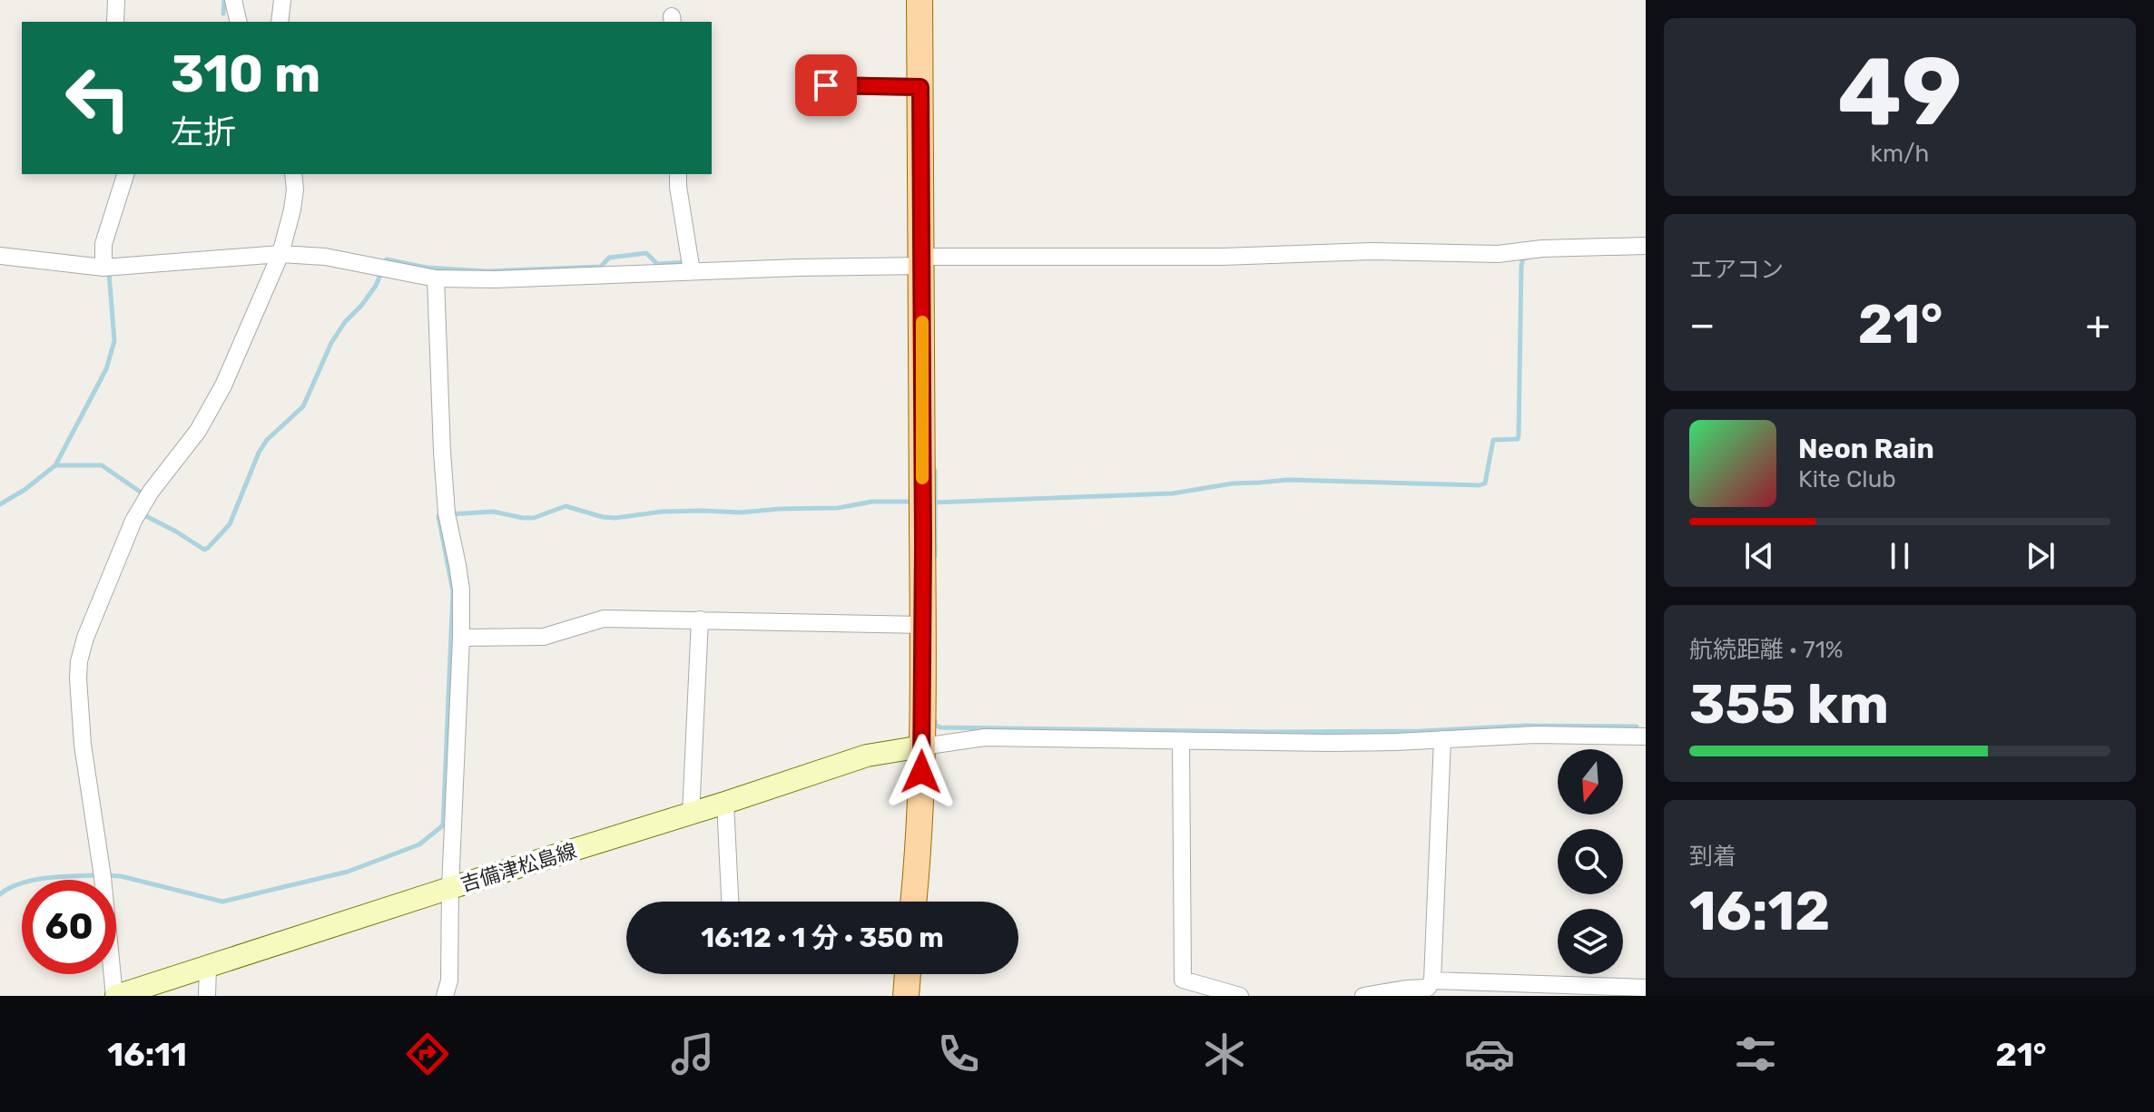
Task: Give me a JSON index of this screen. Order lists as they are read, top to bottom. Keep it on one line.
{"streets":{"main road":["吉備津松島線"]},"north":"bottom","page":{"tile":[["49","km/h"],"エアコン",["航続距離 · 71%","355 km"],["到着","16:12"]],"turn":["310 m","左折"],"heat":["−","21°","+"],"song":["Neon Rain","Kite Club"],"limit":"60","trip":"16:12 · 1 分 · 350 m","tabs":["16:11","21°"]}}
